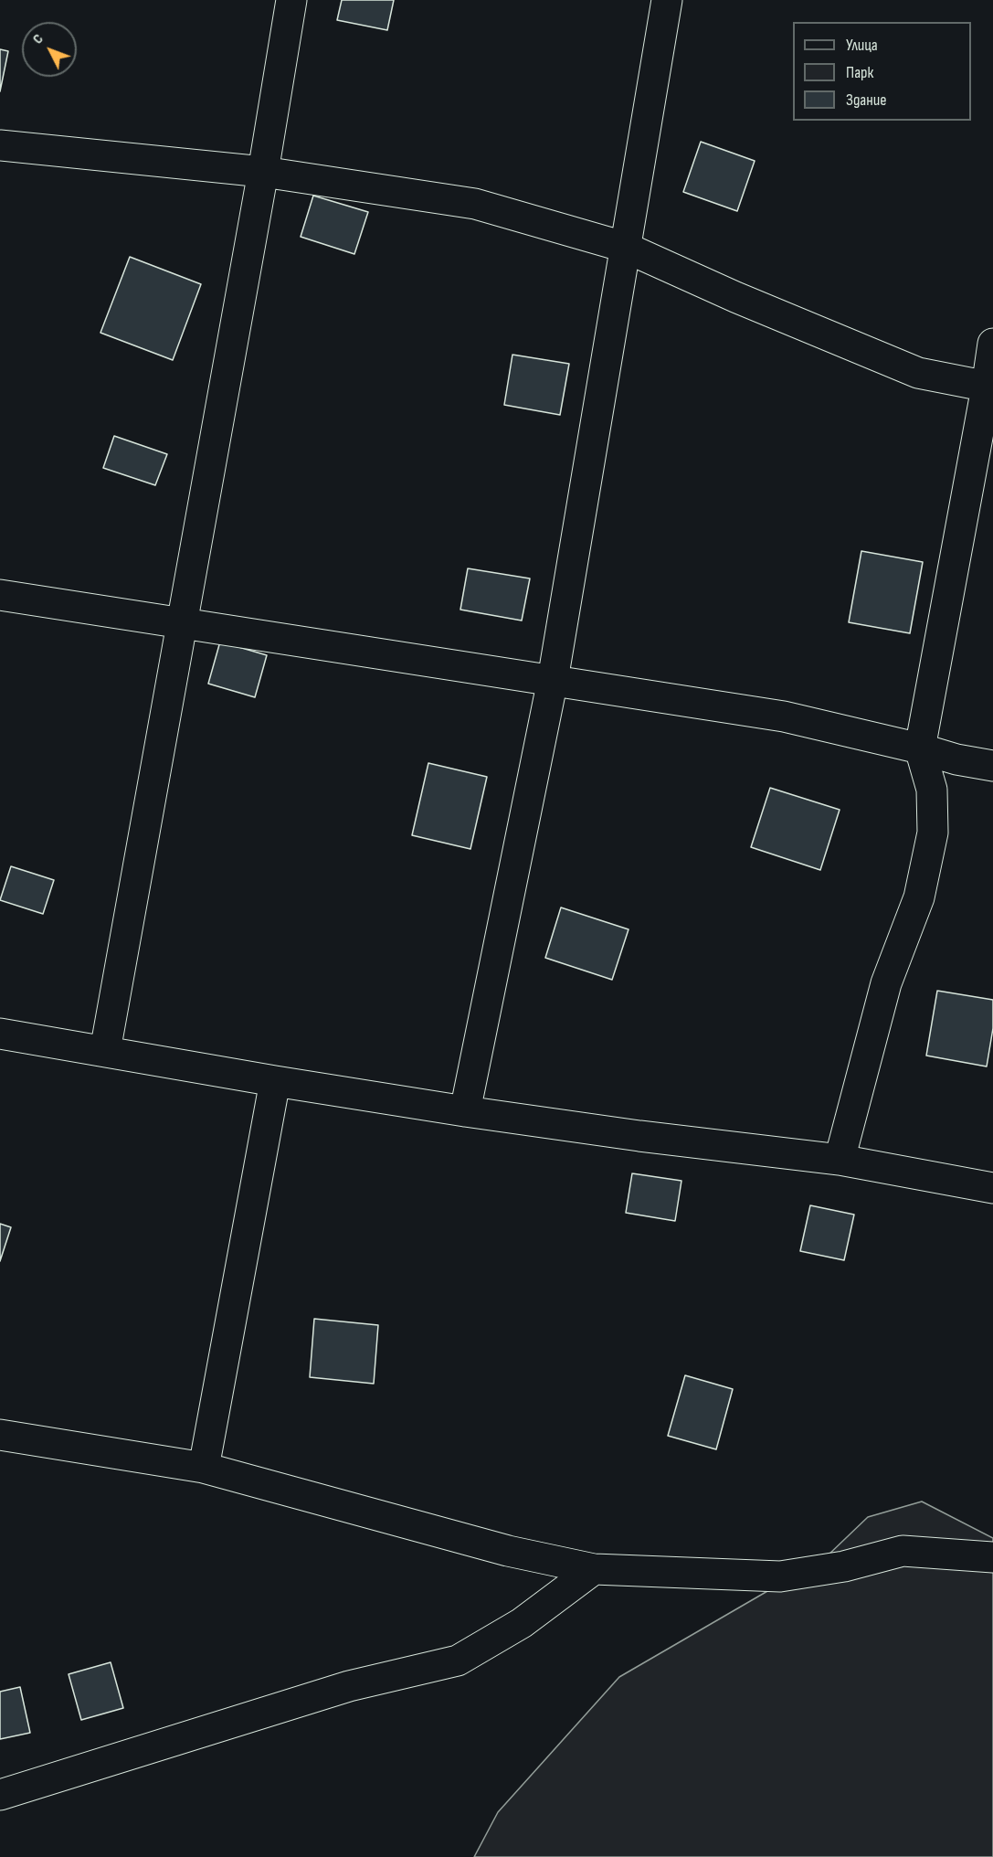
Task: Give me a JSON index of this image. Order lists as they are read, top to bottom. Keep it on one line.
{"legend":["Улица","Парк","Здание"],"north":"top left"}
